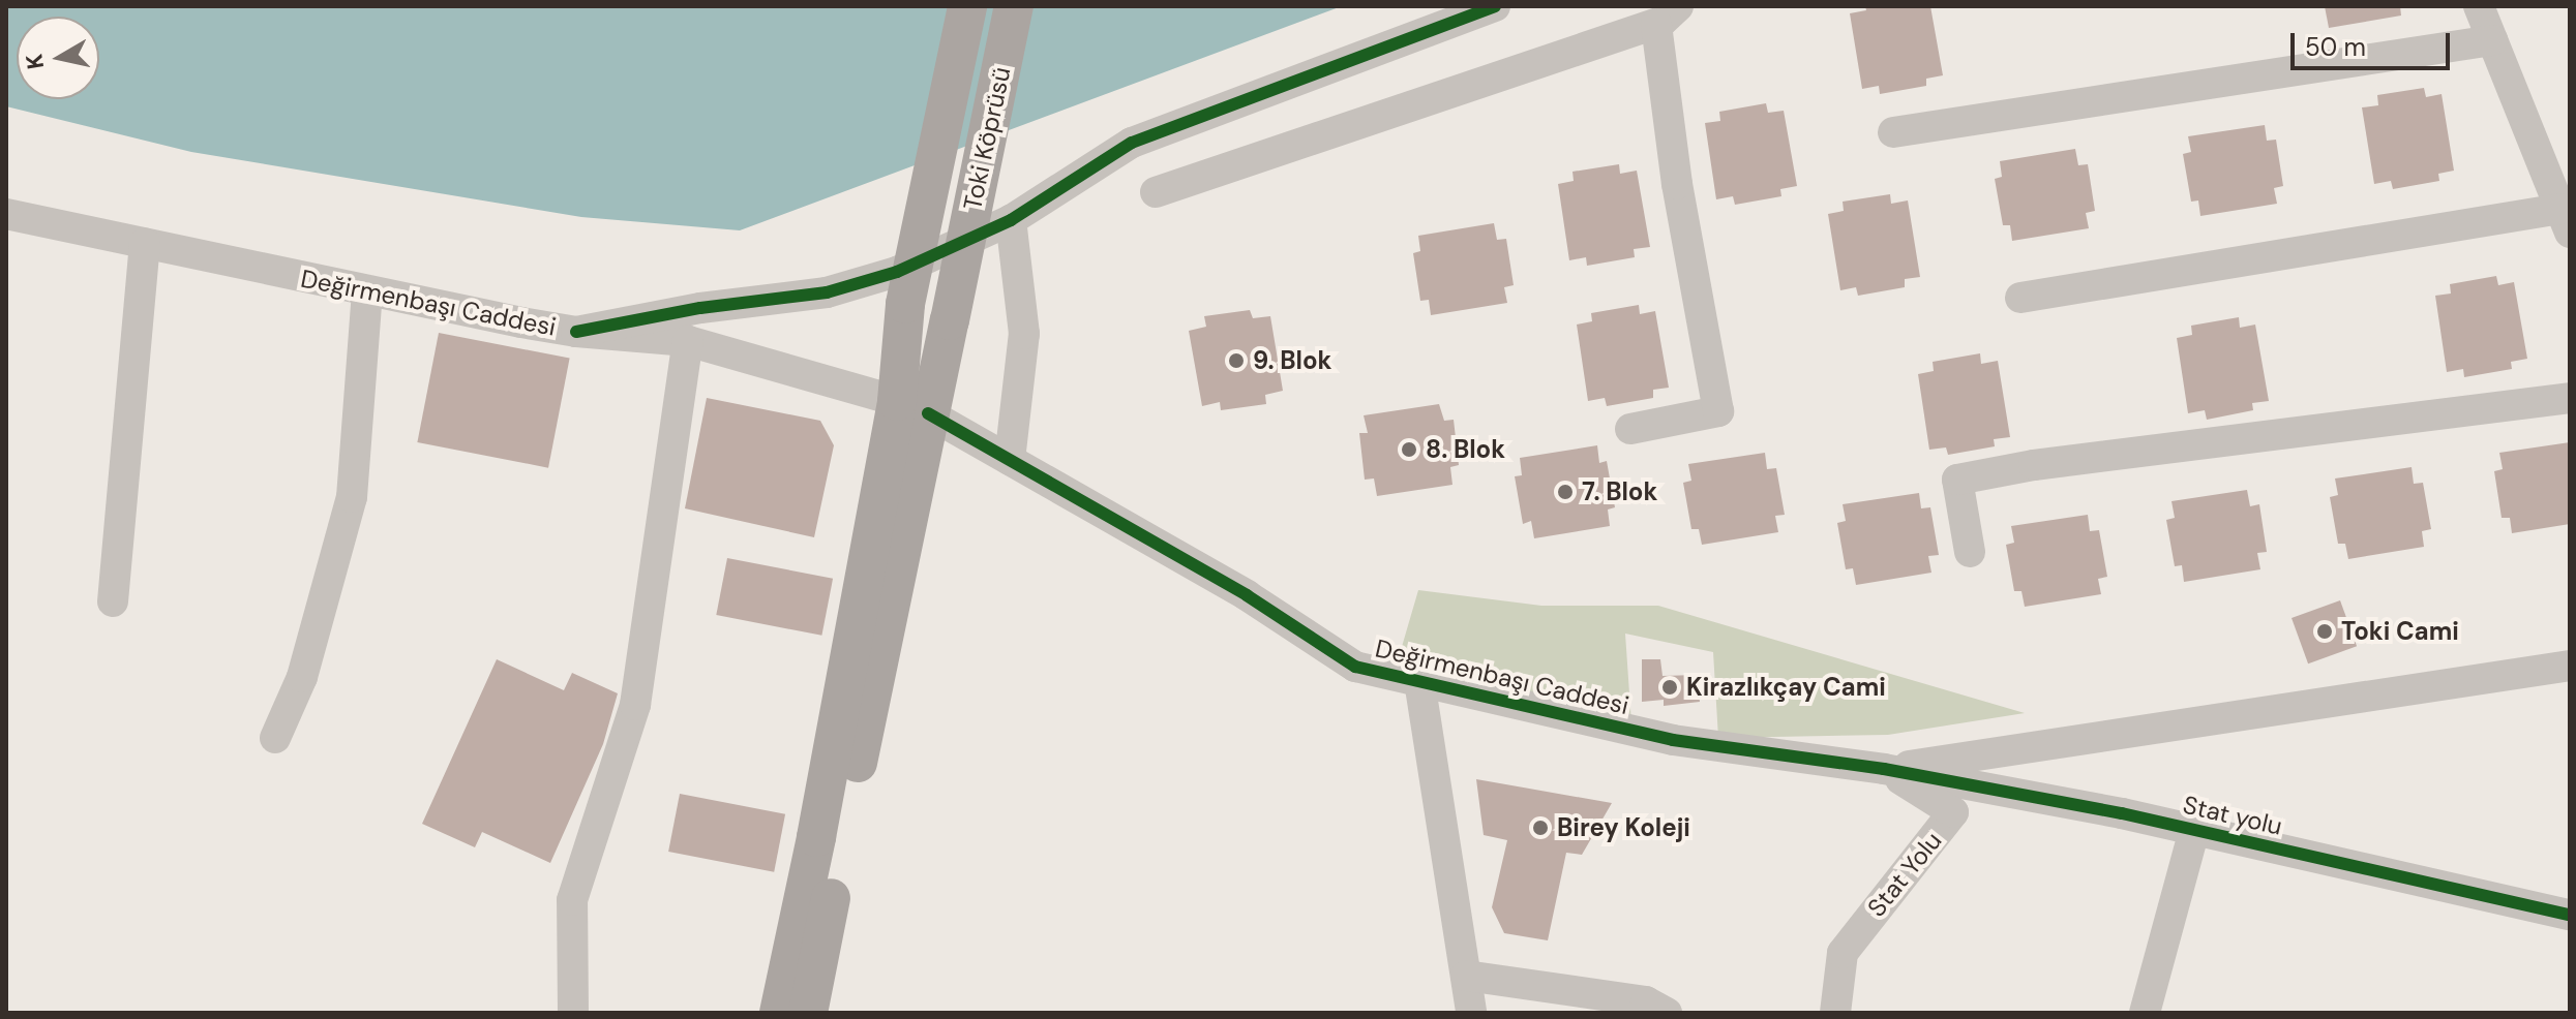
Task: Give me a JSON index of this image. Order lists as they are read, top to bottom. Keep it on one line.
{"streets":{"main road":["Toki Köprüsü"],"street":["Değirmenbaşı Caddesi","Stat yolu","Stat Yolu"]},"crossings":[["Toki Köprüsü","Değirmenbaşı Caddesi"],["Değirmenbaşı Caddesi","Stat yolu"],["Değirmenbaşı Caddesi","Stat Yolu"],["Stat yolu","Stat Yolu"]],"places":["9. Blok","8. Blok","7. Blok","Toki Cami","Kirazlıkçay Cami","Birey Koleji"],"scale_bar":"50 m","north":"left"}
